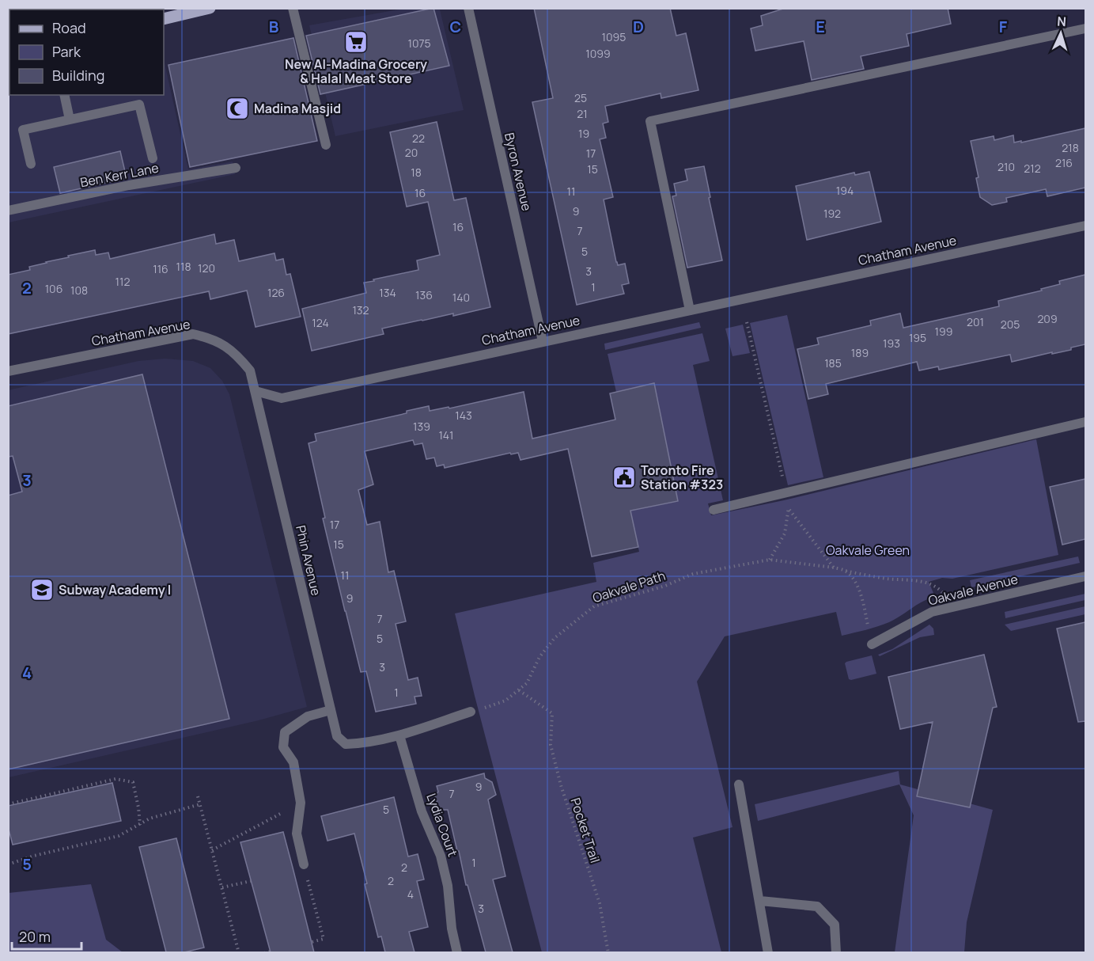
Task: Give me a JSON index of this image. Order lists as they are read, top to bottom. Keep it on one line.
{"streets":{"street":["Byron Avenue","Ben Kerr Lane","Chatham Avenue","Phin Avenue","Oakvale Avenue","Lydia Court"],"path":["Oakvale Path","Pocket Trail"]},"crossings":[["Byron Avenue","Chatham Avenue"],["Chatham Avenue","Phin Avenue"],["Phin Avenue","Lydia Court"],["Oakvale Path","Pocket Trail"]],"parks":["Oakvale Green"],"places":{"supermarket":["New Al-Madina Grocery & Halal Meat Store"],"mosque":["Madina Masjid"],"public building":["Toronto Fire Station #323"],"school or university":["Subway Academy I"]},"house_numbers":["1095","1075","1099","25","21","19","22","218","20","17","216","210","212","15","18","194","11","16","9","192","16","7","5","118","120","116","3","112","1","106","108","126","134","136","140","132","209","201","124","205","199","195","193","189","185","143","139","141","17","15","11","9","7","5","3","1","9","7","5","1","2","2","4","3"],"legend":["Road","Park","Building"],"scale_bar":"20 m","north":"top","grid":{"columns":["B","C","D","E","F"],"rows":["2","3","4","5"]}}
